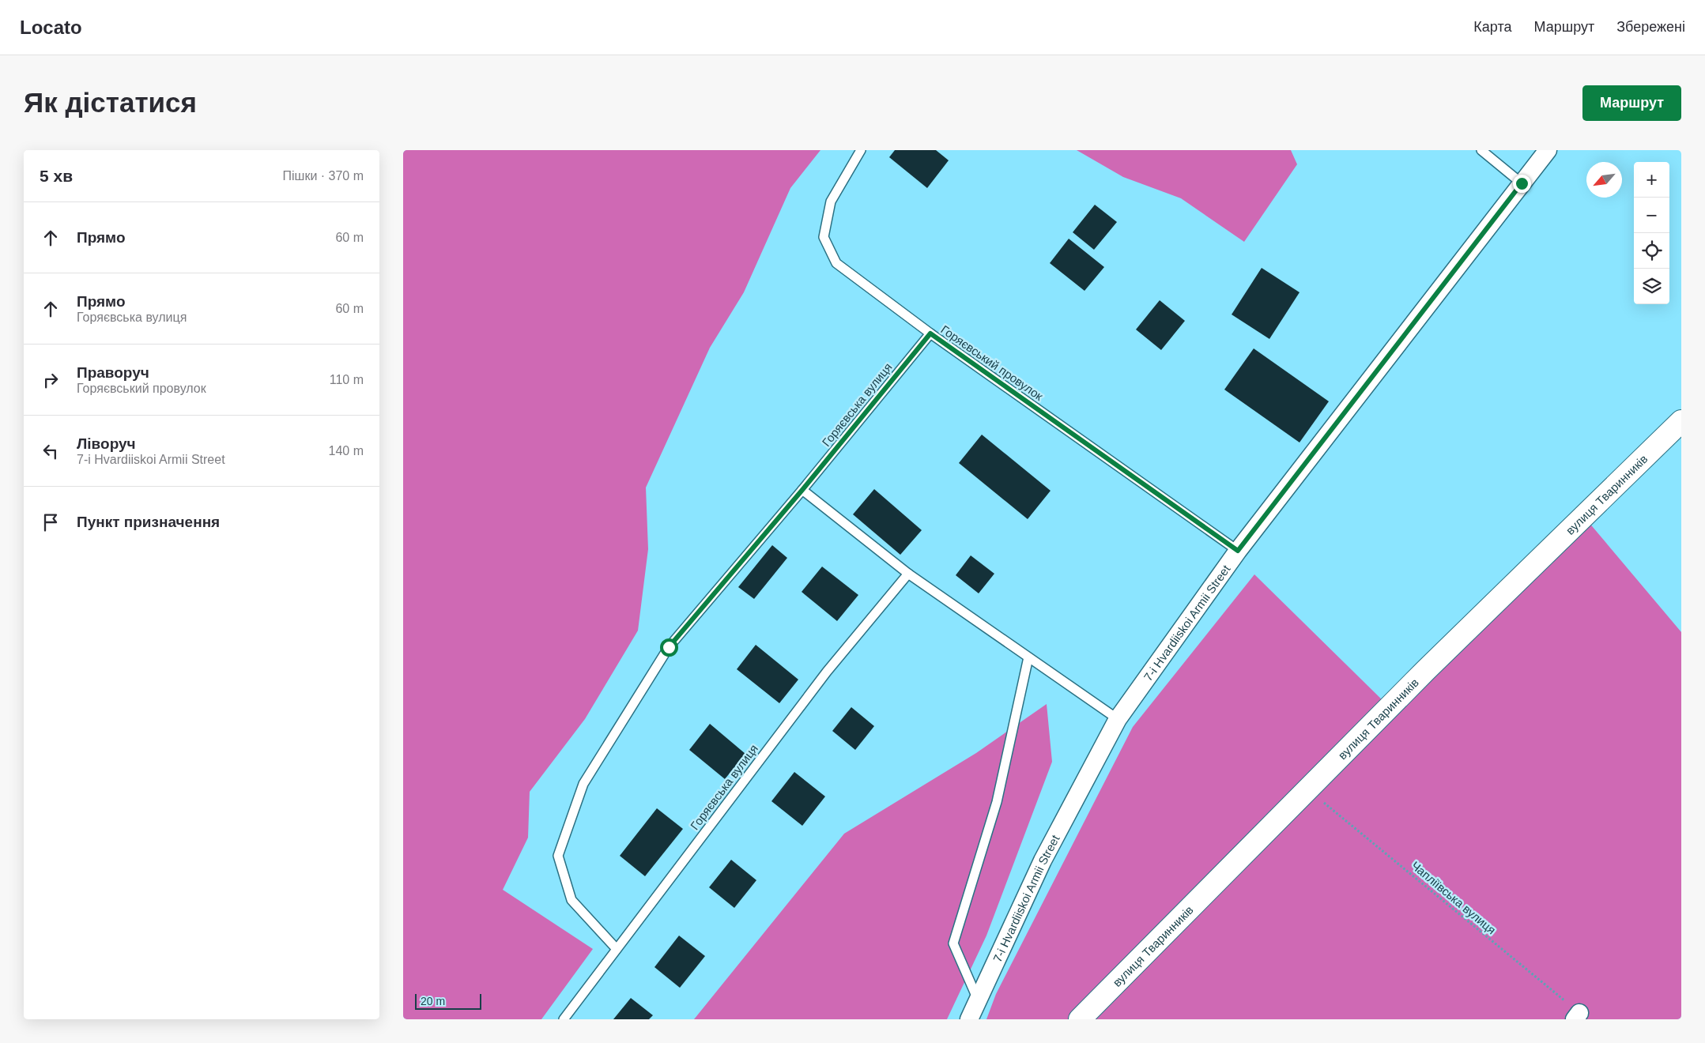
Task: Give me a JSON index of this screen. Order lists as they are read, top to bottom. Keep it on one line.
{"streets":{"main road":["вулиця Тваринників"],"street":["7-i Hvardiiskoi Armii Street"],"lane":["Горяєвський провулок","Горяєвська вулиця"],"path":["Чапліївська вулиця"]},"crossings":[["Горяєвський провулок","Горяєвська вулиця"],["Горяєвський провулок","7-i Hvardiiskoi Armii Street"],["вулиця Тваринників","Чапліївська вулиця"]],"scale_bar":"20 m","north":"bottom left","page":{"header":"Locato","nav":["Карта","Маршрут","Збережені"],"buttons":"Маршрут","title":"Як дістатися","heading":["5 хв","Пішки · 370 m"],"map_buttons":["+","−"],"list":[["Прямо","60 m"],["Прямо","Горяєвська вулиця","60 m"],["Праворуч","Горяєвський провулок","110 m"],["Ліворуч","7-i Hvardiiskoi Armii Street","140 m"],"Пункт призначення"],"scale":"20 m"}}
